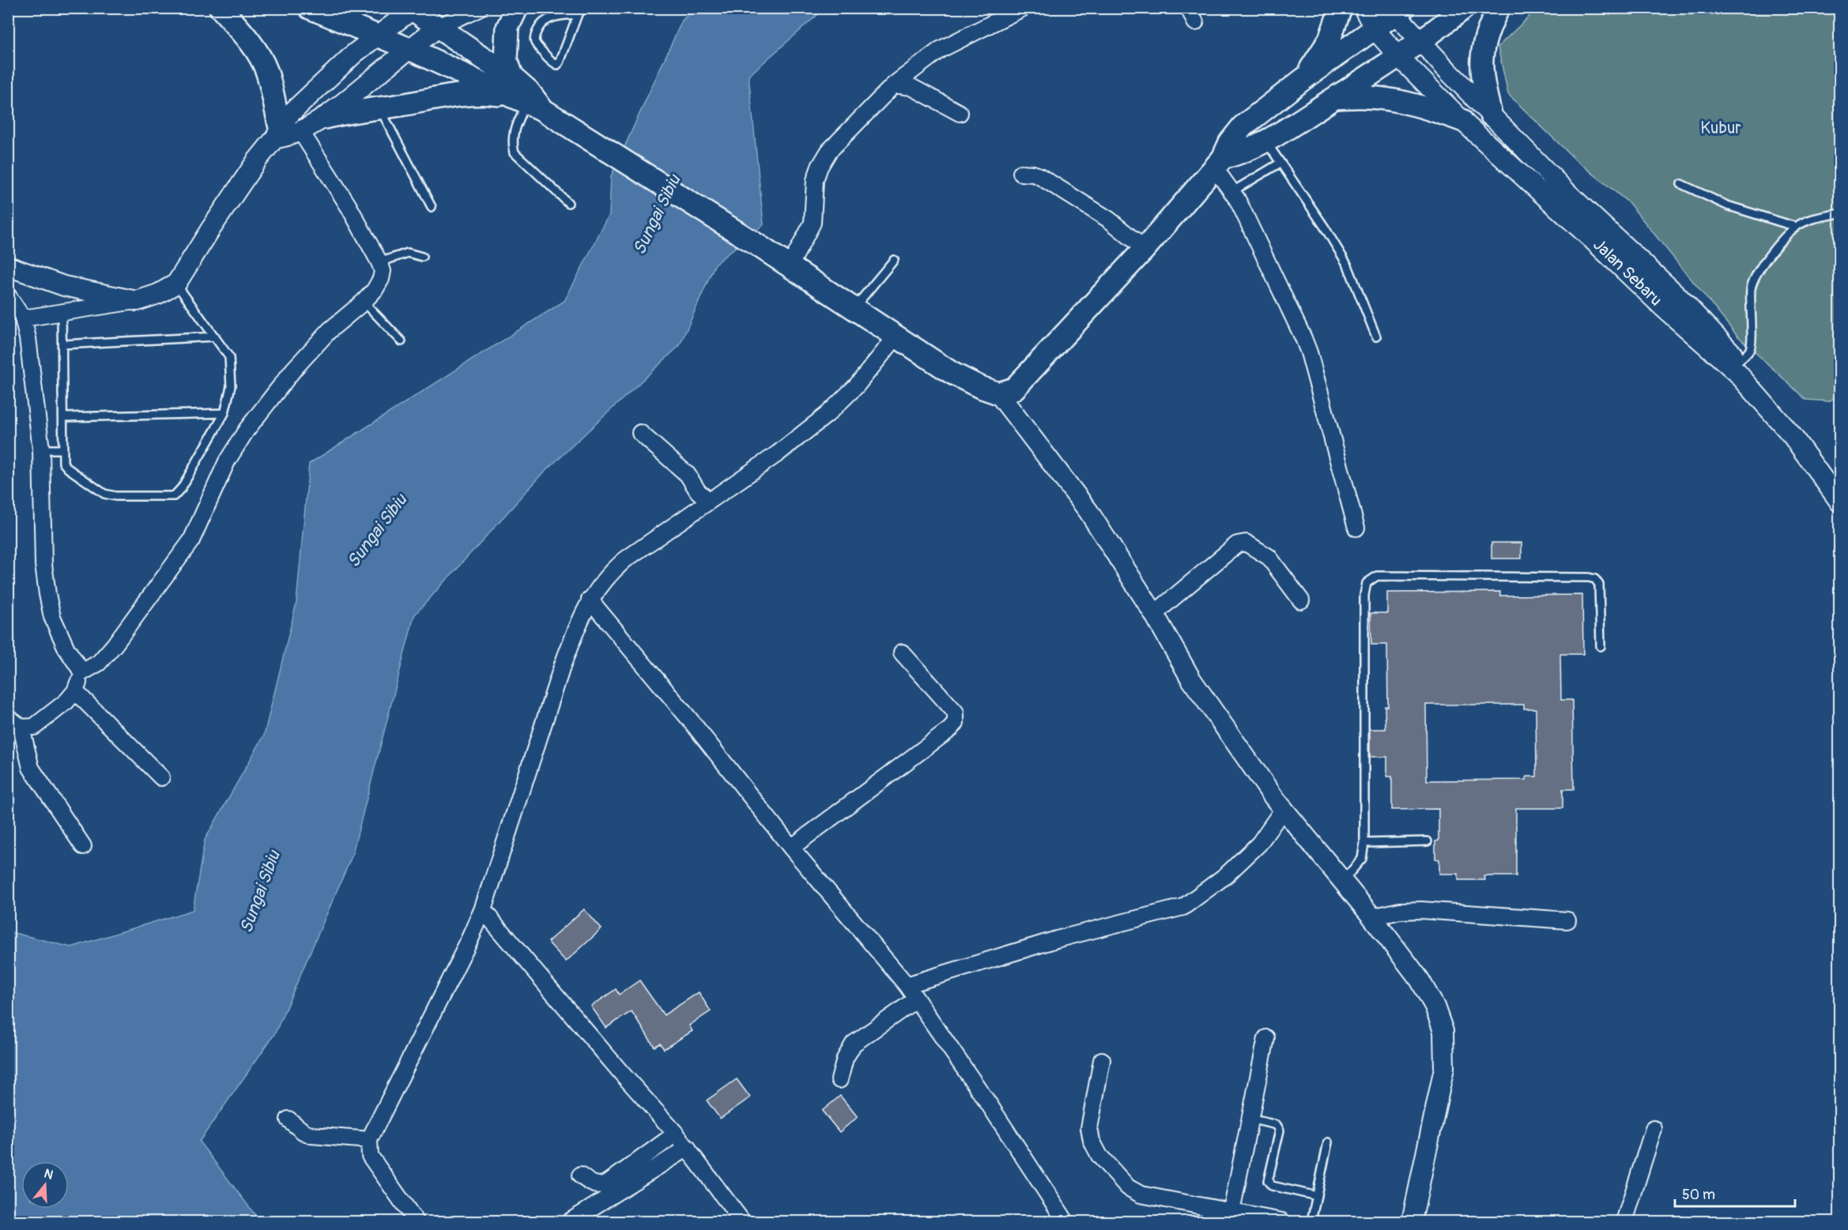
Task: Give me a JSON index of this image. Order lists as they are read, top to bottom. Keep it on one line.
{"streets":{"street":["Jalan Sebaru"]},"water":["Sungai Sibiu"],"parks":["Kubur"],"scale_bar":"50 m","north":"top"}
